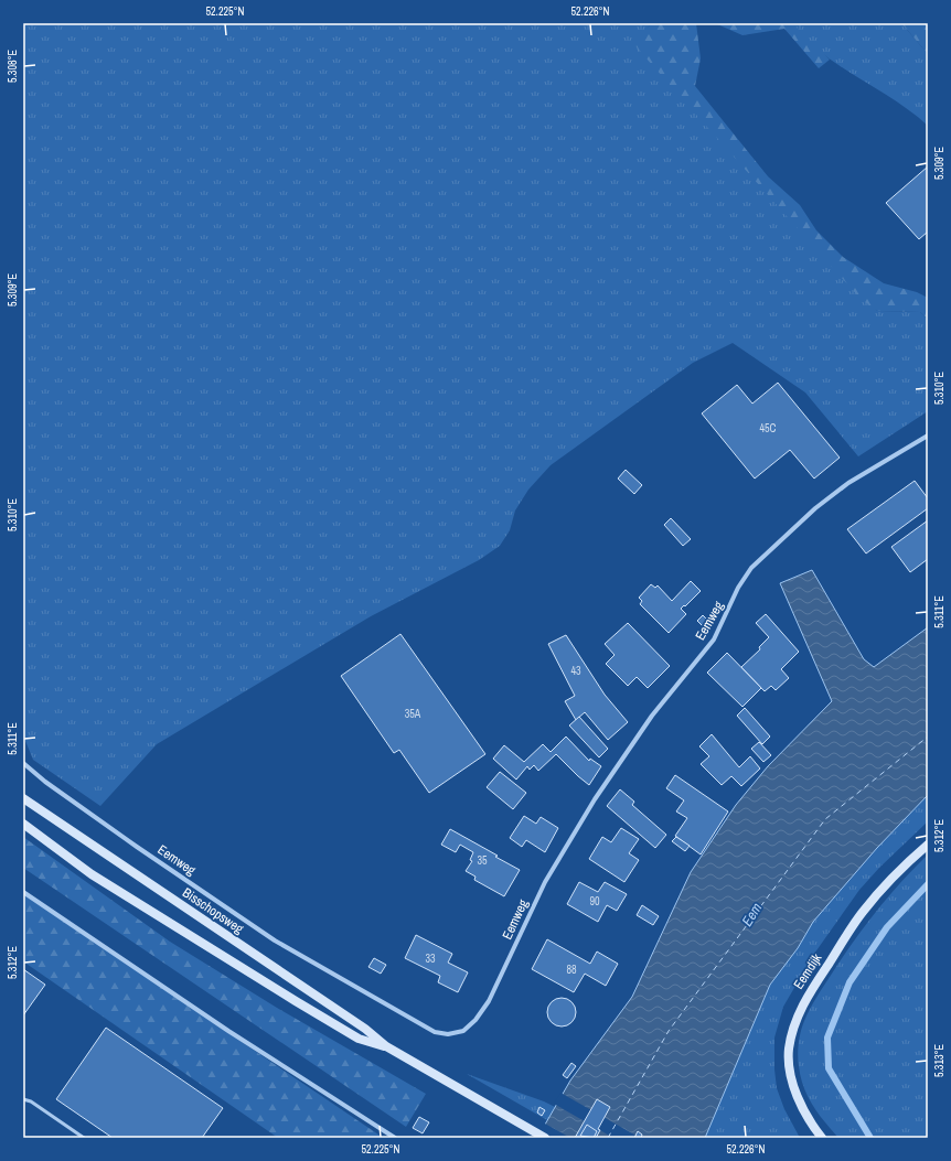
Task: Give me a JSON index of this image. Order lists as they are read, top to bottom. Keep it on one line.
{"streets":{"main road":["Bisschopsweg","Eemdijk"],"street":["Eemweg"]},"water":["Eem"],"house_numbers":["45C","43","35A","35","90","33","88"],"coordinates":["52.225°N","52.226°N","5.308°E","5.309°E","5.310°E","5.311°E","5.312°E","5.313°E"]}
